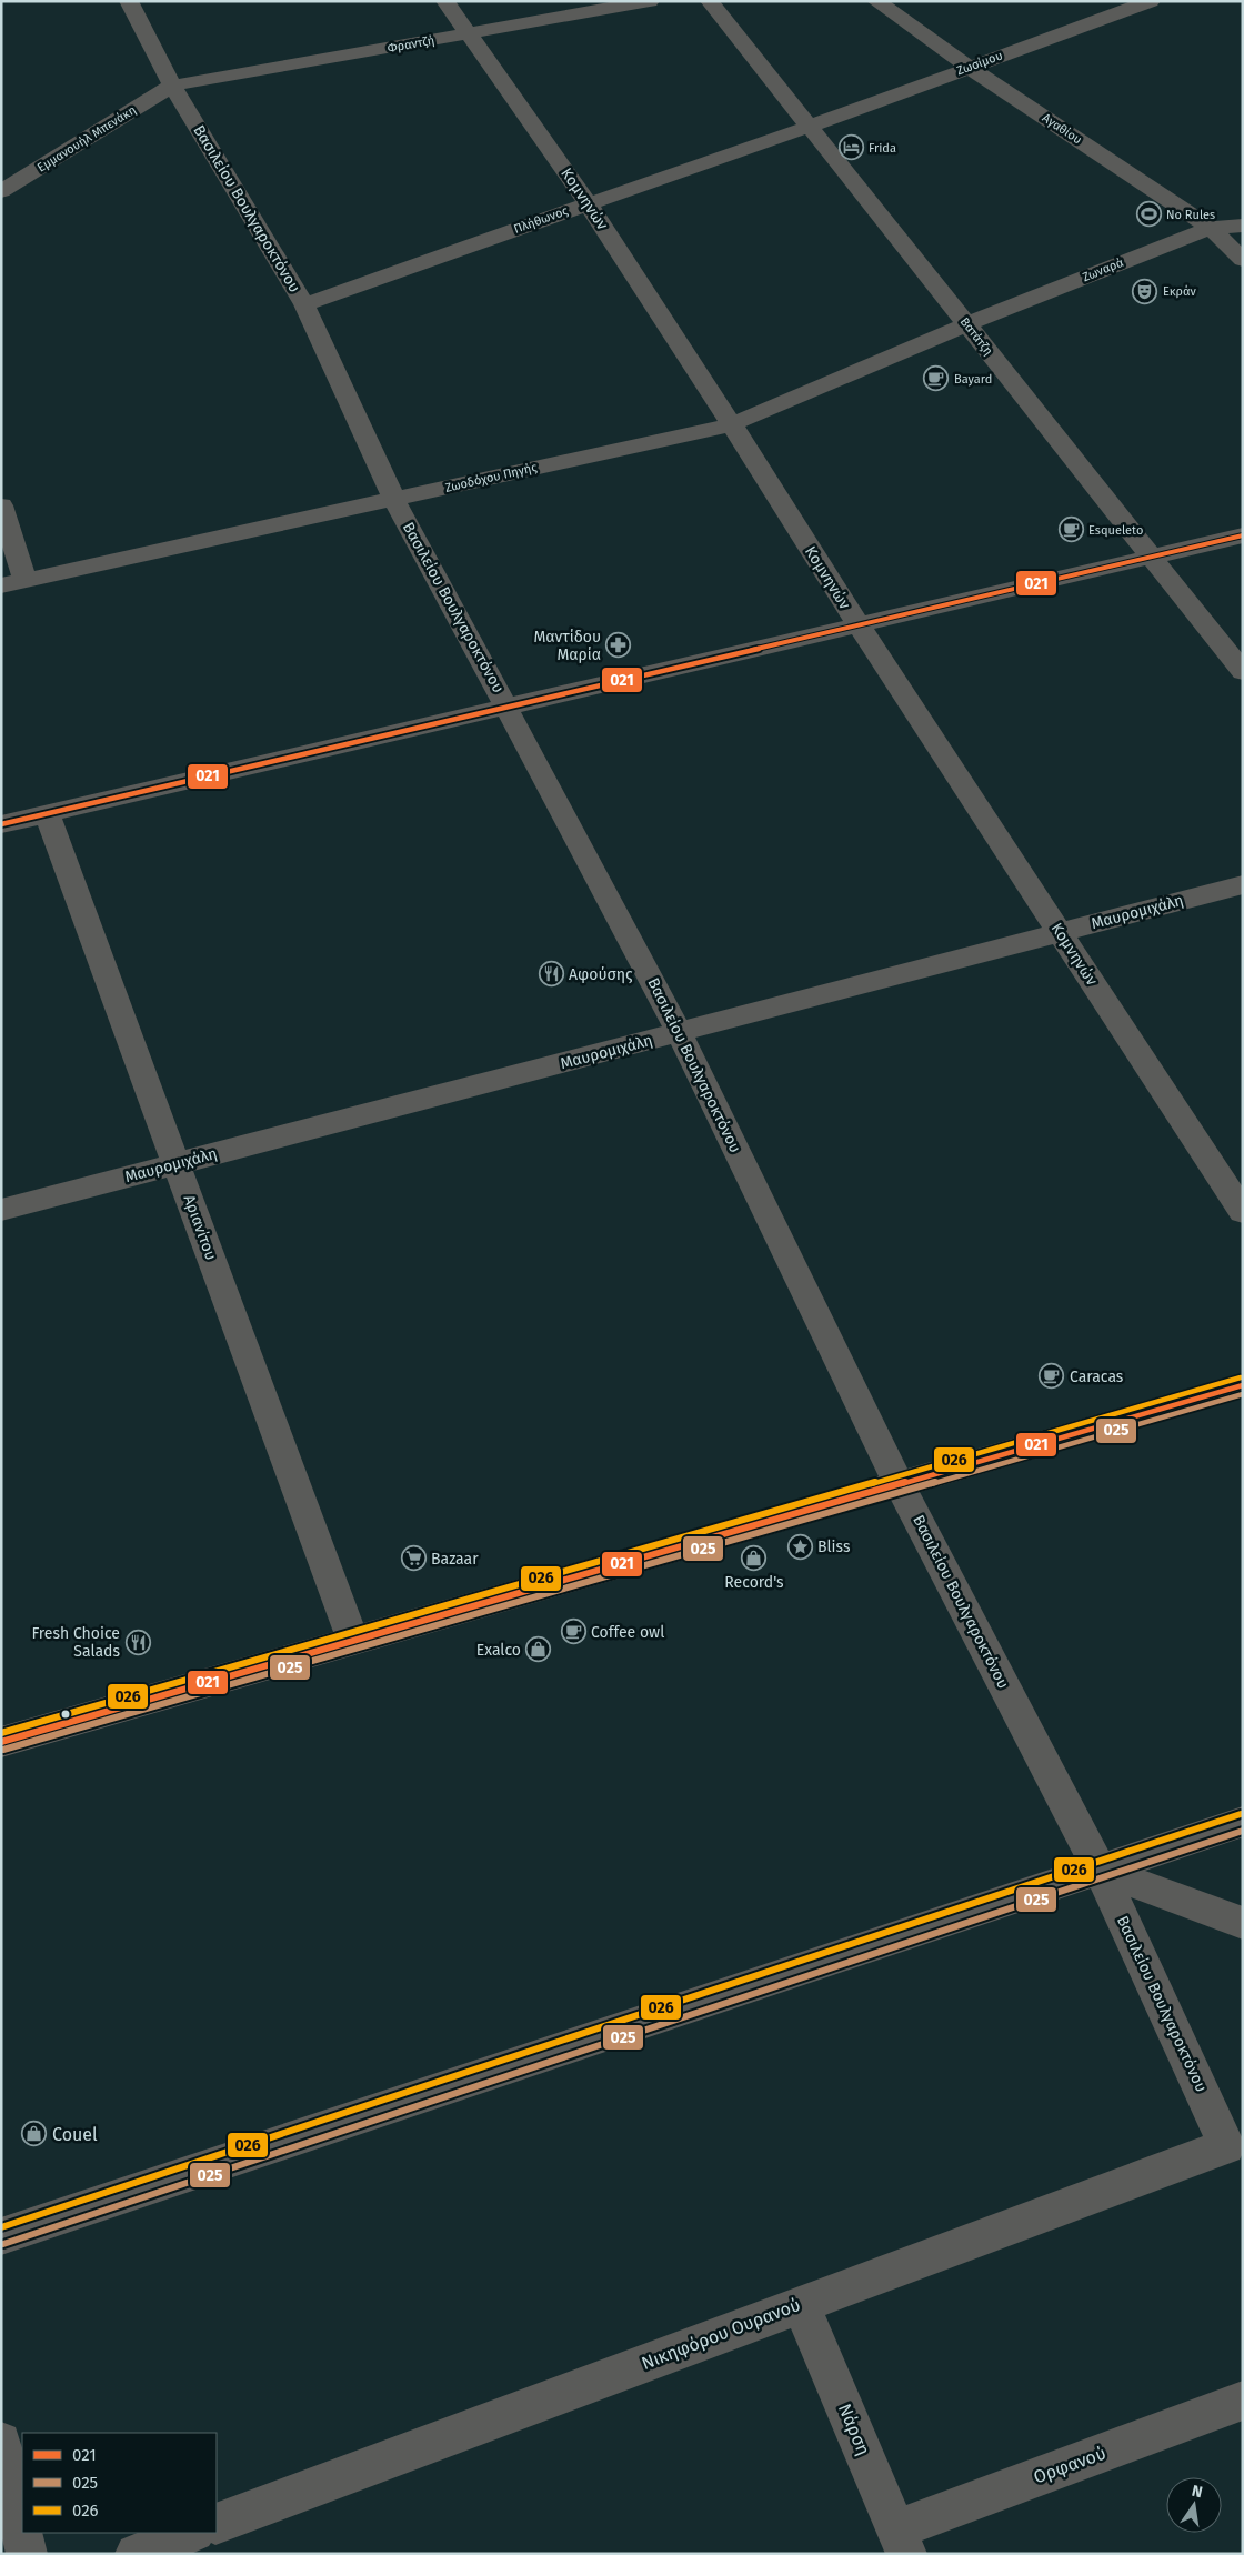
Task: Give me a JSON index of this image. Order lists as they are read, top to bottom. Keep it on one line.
{"streets":{"street":["Φραντζή","Ζωσίμου","Αγαθίου","Εμμανουήλ Μπενάκη","Κομνηνών","Βασιλείου Βουλγαροκτόνου","Πλήθωνος","Ζωναρά","Βατάτζη","Ζωοδόχου Πηγής","Μαυρομιχάλη","Αριανίτου","Νικηφόρου Ουρανού","Νάρση","Ορφανού"]},"crossings":[["Φραντζή","Εμμανουήλ Μπενάκη"],["Φραντζή","Κομνηνών"],["Φραντζή","Βασιλείου Βουλγαροκτόνου"],["Ζωσίμου","Αγαθίου"],["Ζωσίμου","Πλήθωνος"],["Ζωσίμου","Βατάτζη"],["Αγαθίου","Ζωναρά"],["Εμμανουήλ Μπενάκη","Βασιλείου Βουλγαροκτόνου"],["Κομνηνών","Πλήθωνος"],["Κομνηνών","Ζωοδόχου Πηγής"],["Κομνηνών","Μαυρομιχάλη"],["Βασιλείου Βουλγαροκτόνου","Πλήθωνος"],["Βασιλείου Βουλγαροκτόνου","Ζωοδόχου Πηγής"],["Βασιλείου Βουλγαροκτόνου","Μαυρομιχάλη"],["Βασιλείου Βουλγαροκτόνου","Νικηφόρου Ουρανού"],["Πλήθωνος","Βατάτζη"],["Ζωναρά","Βατάτζη"],["Ζωναρά","Ζωοδόχου Πηγής"],["Βατάτζη","Ζωοδόχου Πηγής"],["Μαυρομιχάλη","Αριανίτου"],["Νικηφόρου Ουρανού","Νάρση"],["Νάρση","Ορφανού"]],"places":{"hotel":["Frida"],"sports":["No Rules"],"theatre":["Εκράν"],"cafe":["Bayard","Esqueleto","Caracas","Coffee owl"],"pharmacy":["Μαντίδου Μαρία"],"restaurant":["Αφούσης","Fresh Choice Salads"],"place":["Bliss"],"shop":["Record's","Exalco","Couel"],"supermarket":["Bazaar"]},"lines":["transit line 021","transit line 026","transit line 025"],"legend":["021","025","026"],"north":"top"}
